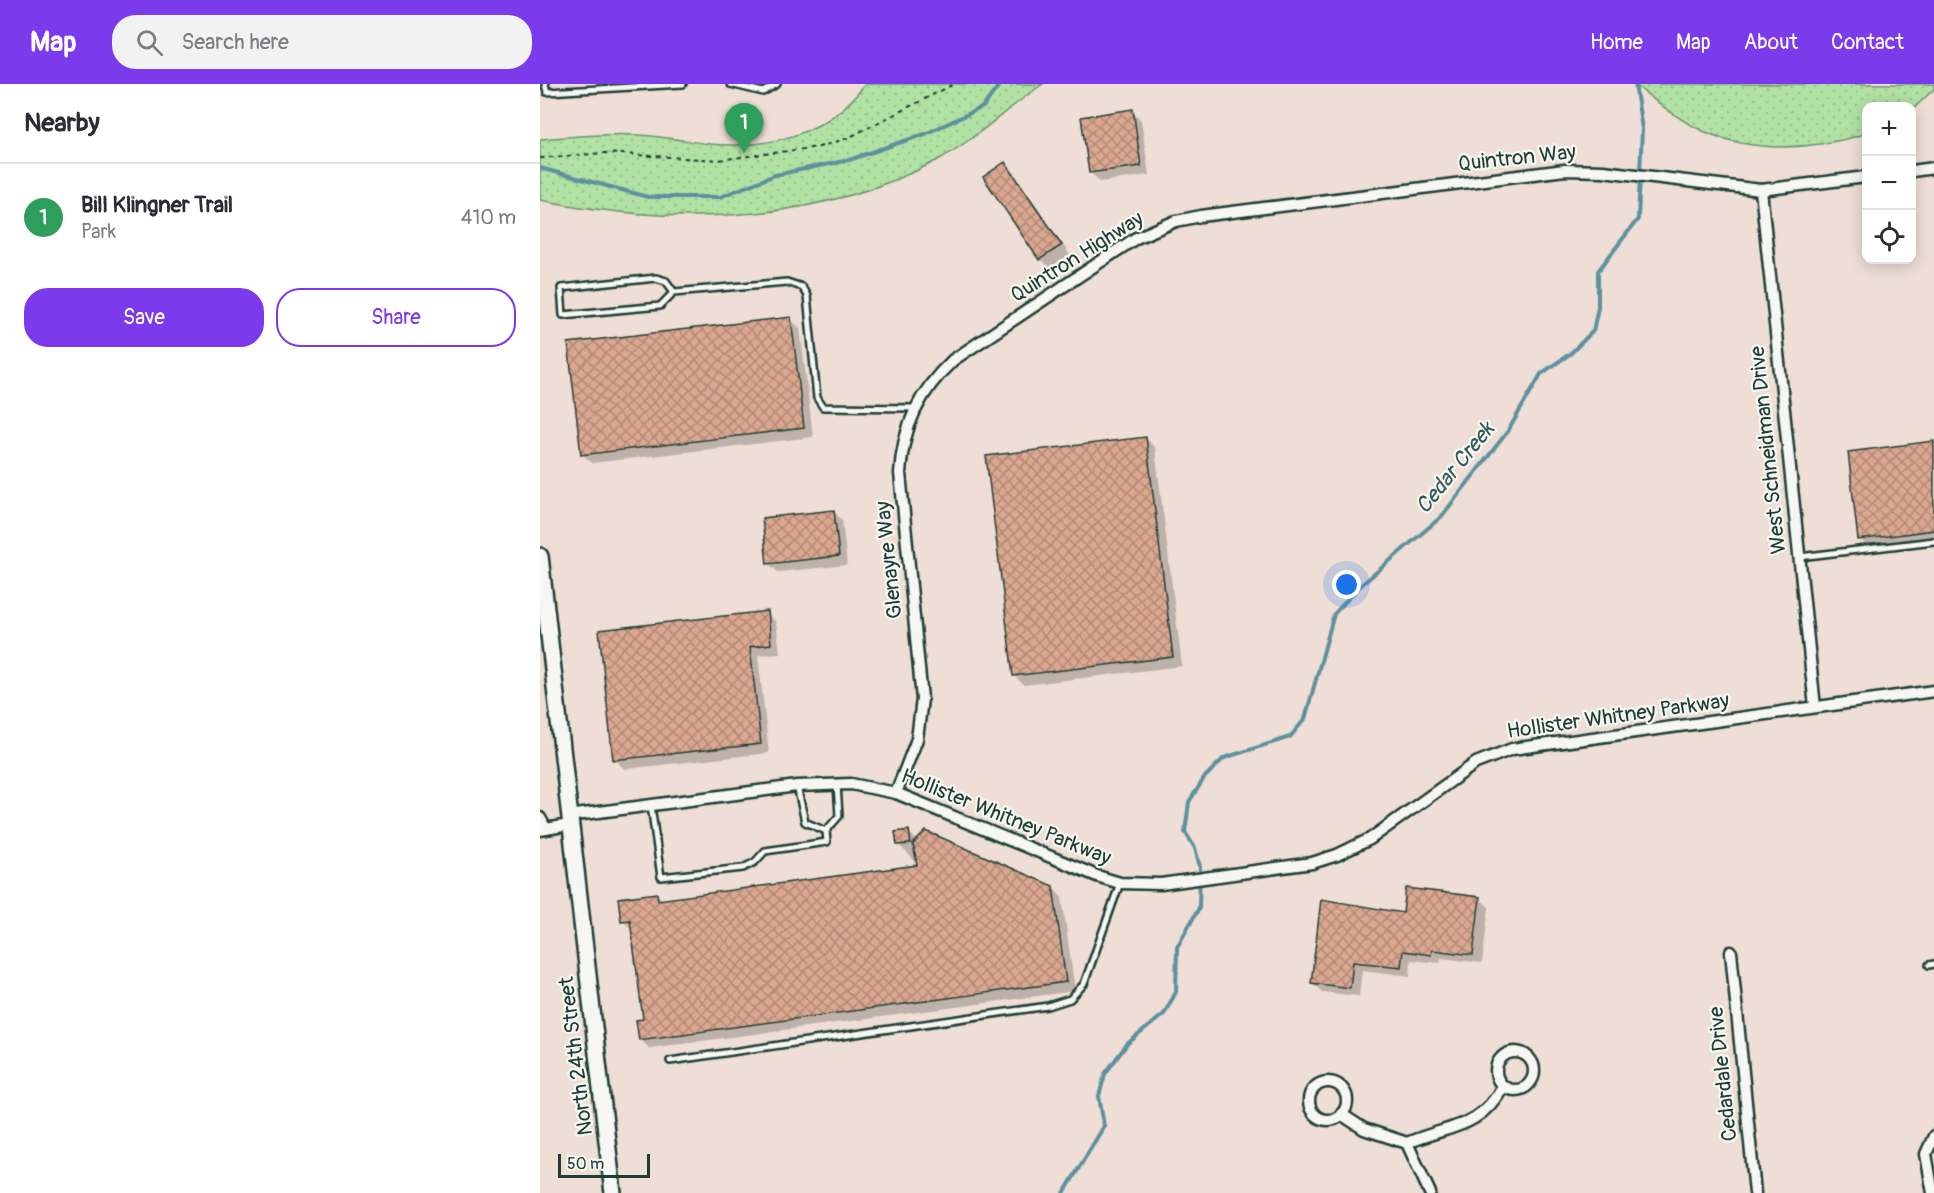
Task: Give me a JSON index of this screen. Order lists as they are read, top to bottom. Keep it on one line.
{"streets":{"main road":["North 24th Street"],"street":["Quintron Way","Quintron Highway","West Schneidman Drive","Glenayre Way","Hollister Whitney Parkway","Cedardale Drive"]},"crossings":[["Quintron Way","Quintron Highway"],["Quintron Way","West Schneidman Drive"],["Quintron Highway","Glenayre Way"],["West Schneidman Drive","Hollister Whitney Parkway"],["Glenayre Way","Hollister Whitney Parkway"],["Hollister Whitney Parkway","North 24th Street"]],"water":["Cedar Creek"],"scale_bar":"50 m","page":{"header":"Map","search":"Search here","nav":["Home","Map","About","Contact"],"heading":"Nearby","map_buttons":["+","−"],"pins":"1","list":[{"mark":"1","name":"Bill Klingner Trail","note":"Park","value":"410 m"}],"buttons":["Save","Share"],"scale":"50 m"}}
